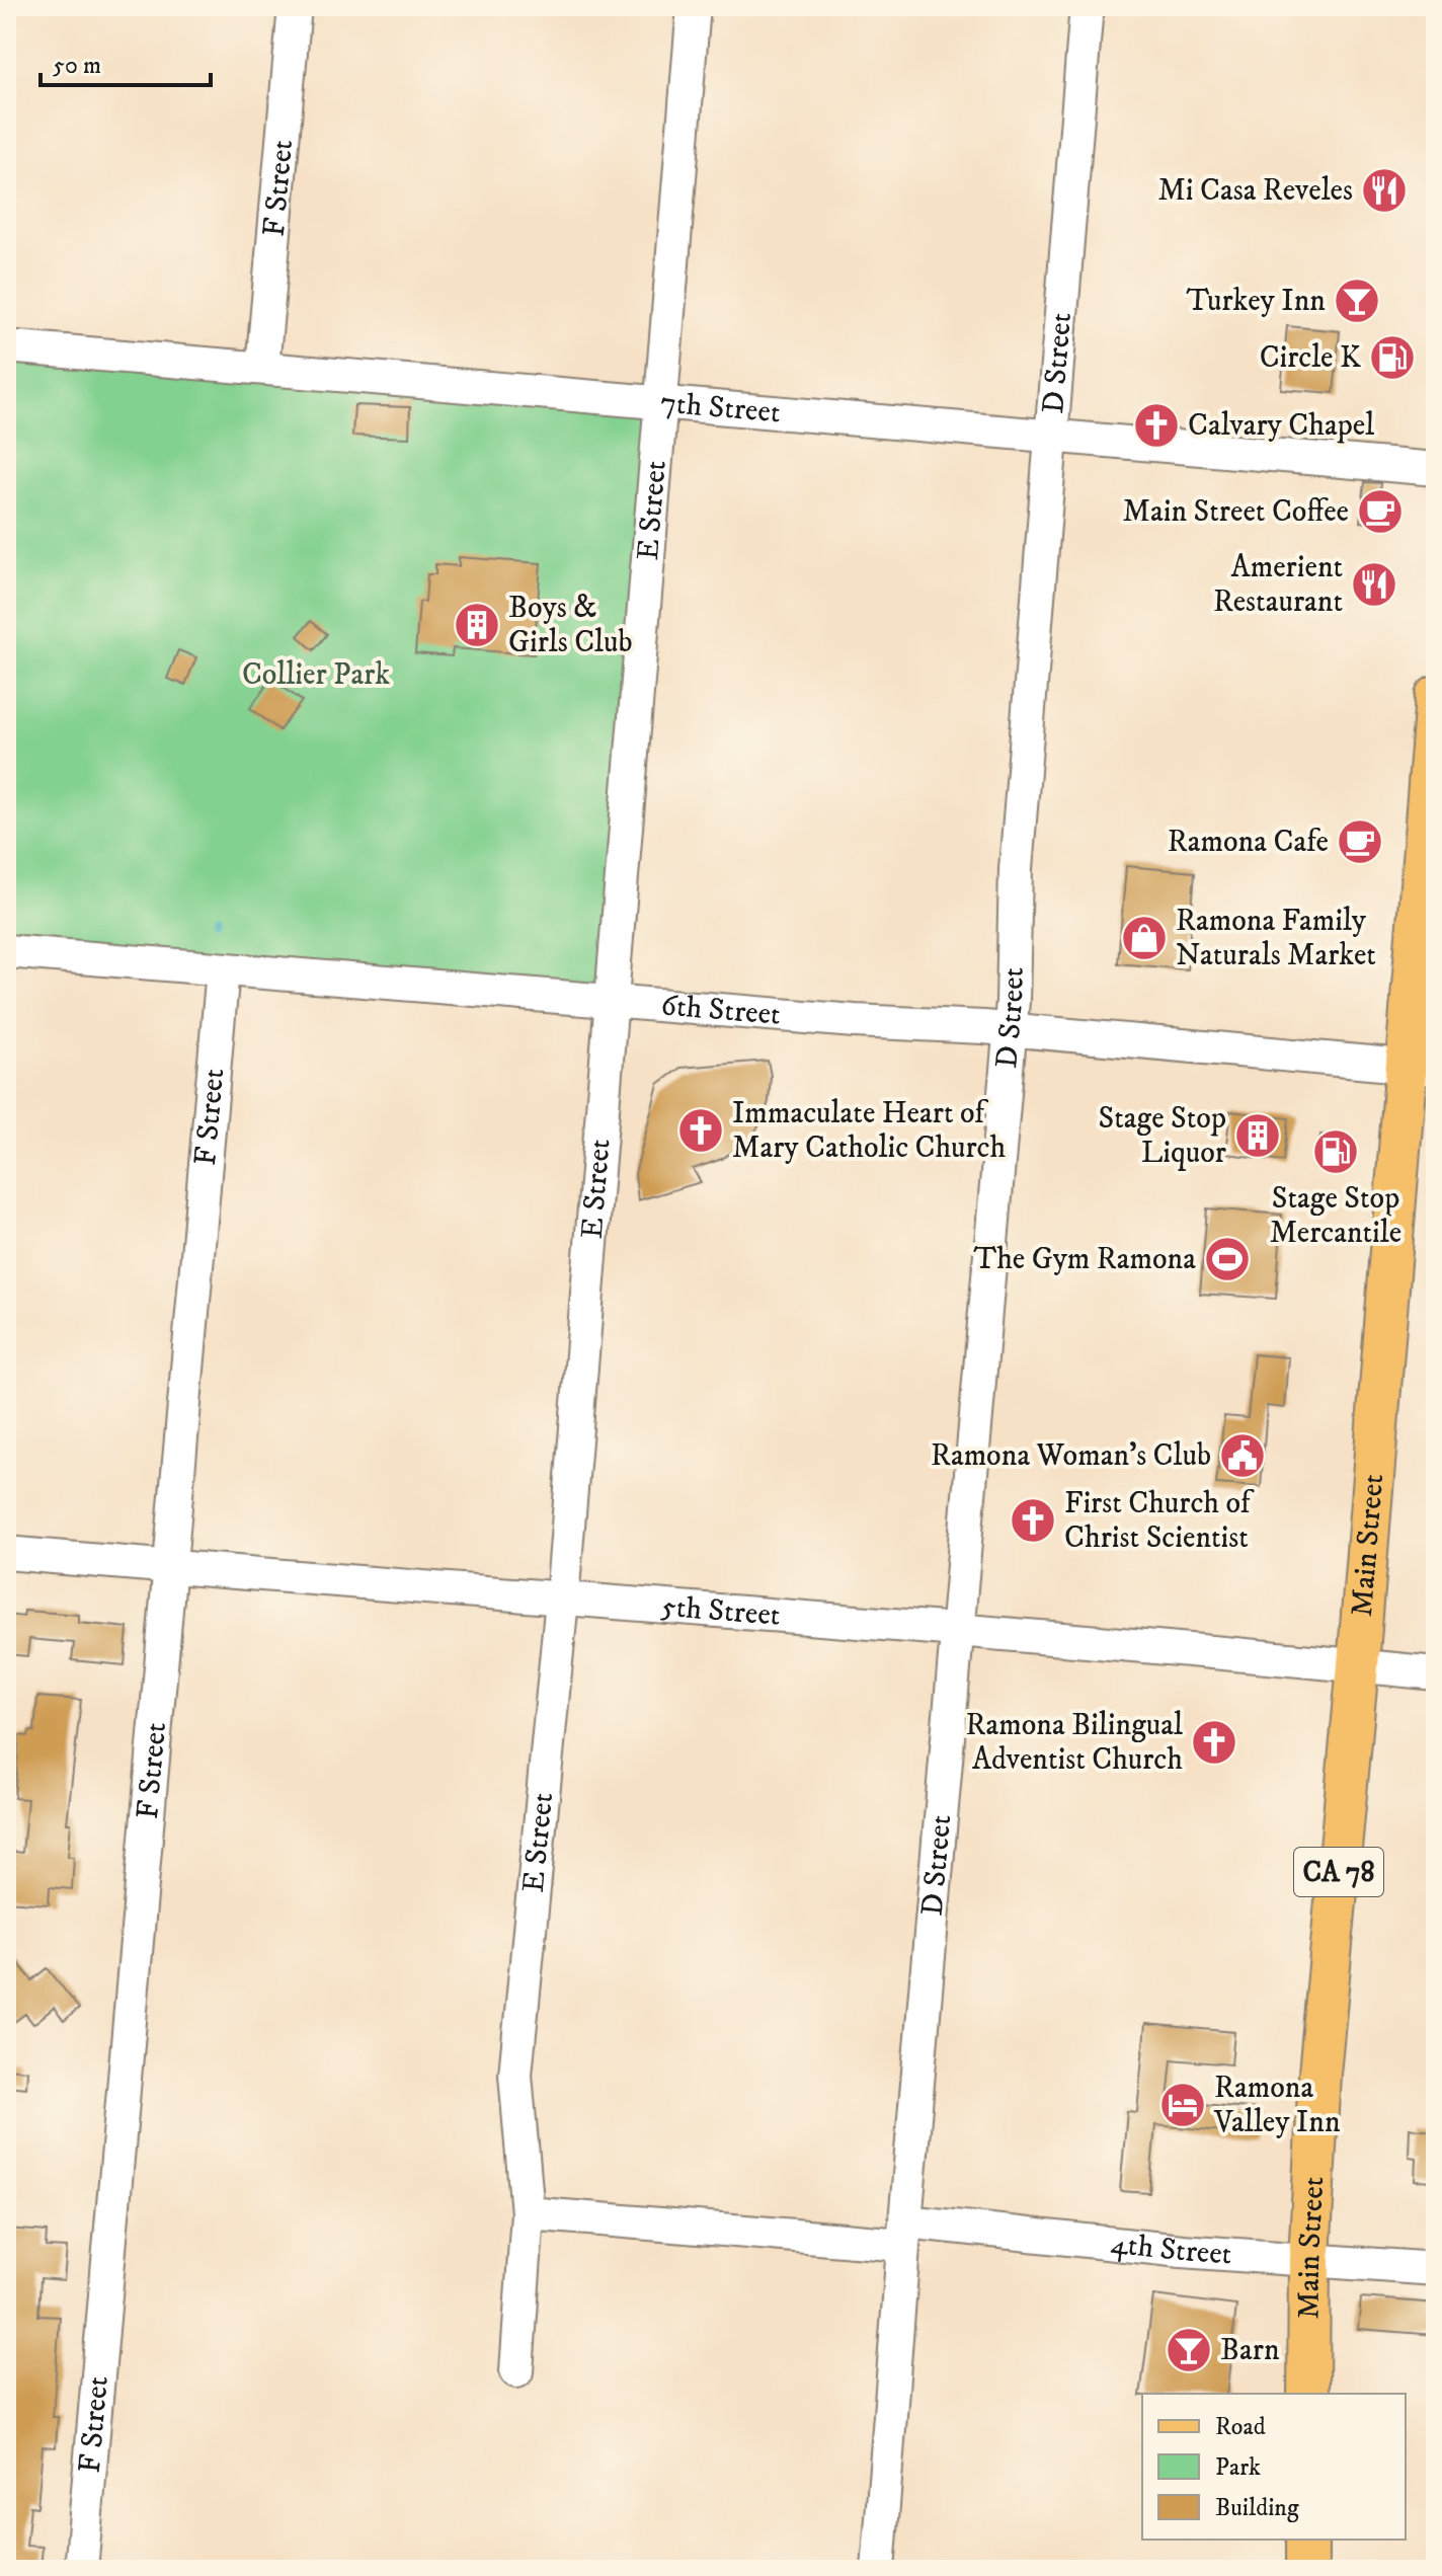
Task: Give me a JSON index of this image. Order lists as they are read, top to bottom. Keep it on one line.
{"streets":{"main road":["Main Street","CA 78"],"street":["F Street","D Street","7th Street","E Street","6th Street","5th Street","4th Street"]},"crossings":[["F Street","7th Street"],["F Street","6th Street"],["F Street","5th Street"],["D Street","7th Street"],["D Street","6th Street"],["D Street","5th Street"],["D Street","4th Street"],["7th Street","E Street"],["E Street","6th Street"],["E Street","5th Street"],["E Street","4th Street"],["6th Street","Main Street"],["Main Street","5th Street"],["Main Street","4th Street"]],"parks":["Collier Park"],"places":{"restaurant":["Mi Casa Reveles","Amerient Restaurant"],"bar":["Turkey Inn","Barn"],"fuel station":["Circle K","Stage Stop Mercantile"],"church":["Calvary Chapel","Immaculate Heart of Mary Catholic Church","First Church of Christ Scientist","Ramona Bilingual Adventist Church"],"cafe":["Main Street Coffee","Ramona Cafe"],"building":["Boys & Girls Club","Stage Stop Liquor"],"shop":["Ramona Family Naturals Market"],"sports":["The Gym Ramona"],"public building":["Ramona Woman's Club"],"hotel":["Ramona Valley Inn"]},"legend":["Road","Park","Building"],"scale_bar":"50 m"}
